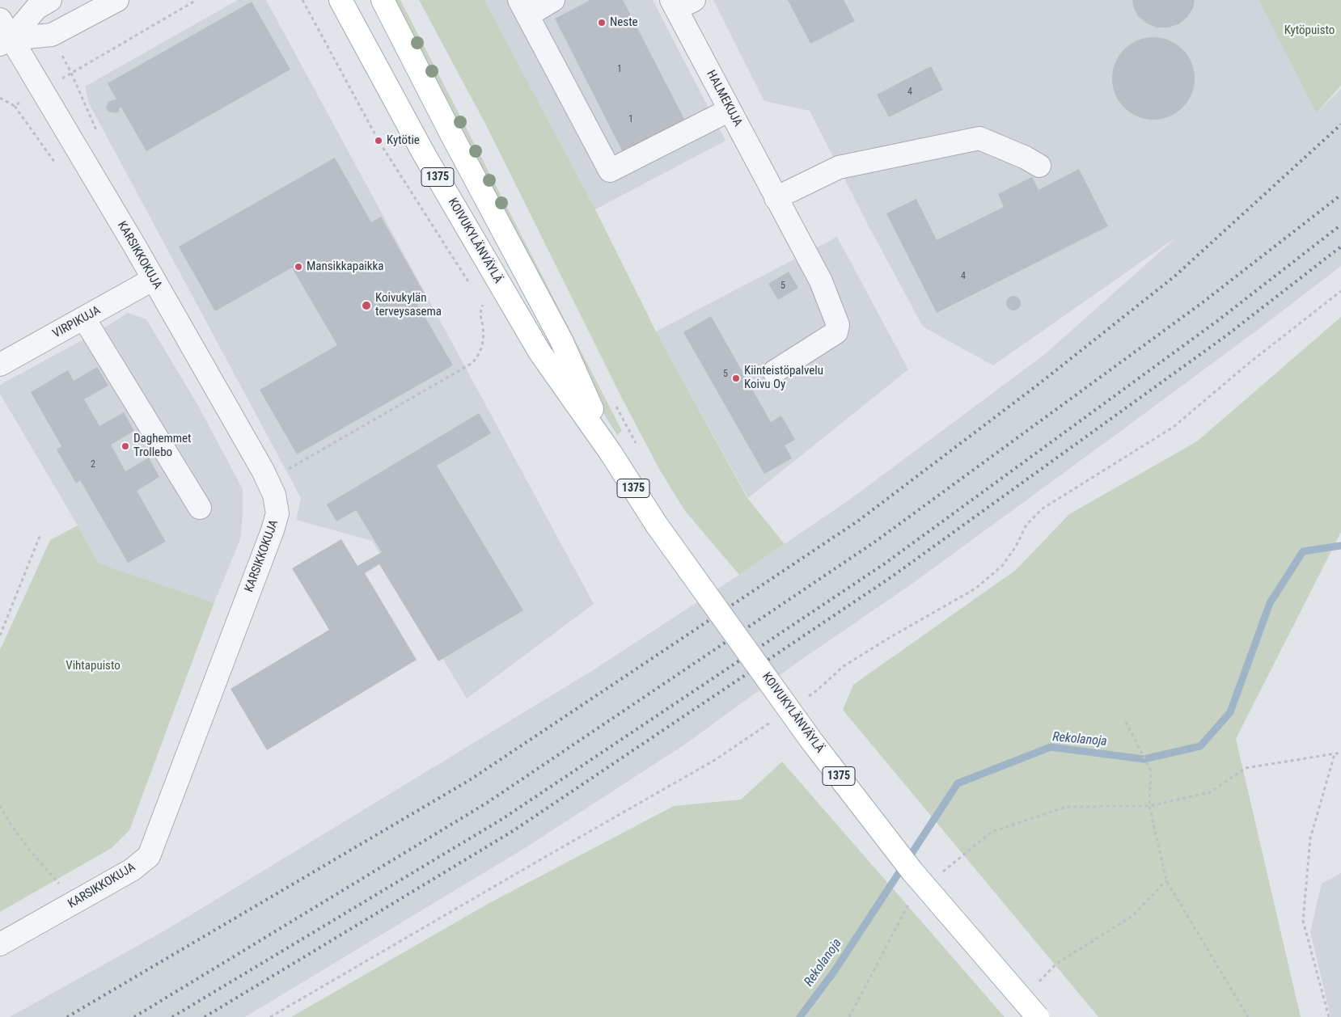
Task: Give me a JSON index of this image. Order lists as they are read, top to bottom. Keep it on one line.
{"streets":{"main road":["1375","KOIVUKYLÄNVÄYLÄ"],"street":["HALMEKUJA","KARSIKKOKUJA","VIRPIKUJA"]},"crossings":[["KARSIKKOKUJA","VIRPIKUJA"]],"water":["Rekolanoja"],"parks":["Kytöpuisto","Vihtapuisto"],"places":["Neste","Kytötie","Mansikkapaikka","Koivukylän terveysasema","Kiinteistöpalvelu Koivu Oy","Daghemmet Trollebo"],"house_numbers":["1","4","1","4","5","5","2"]}
